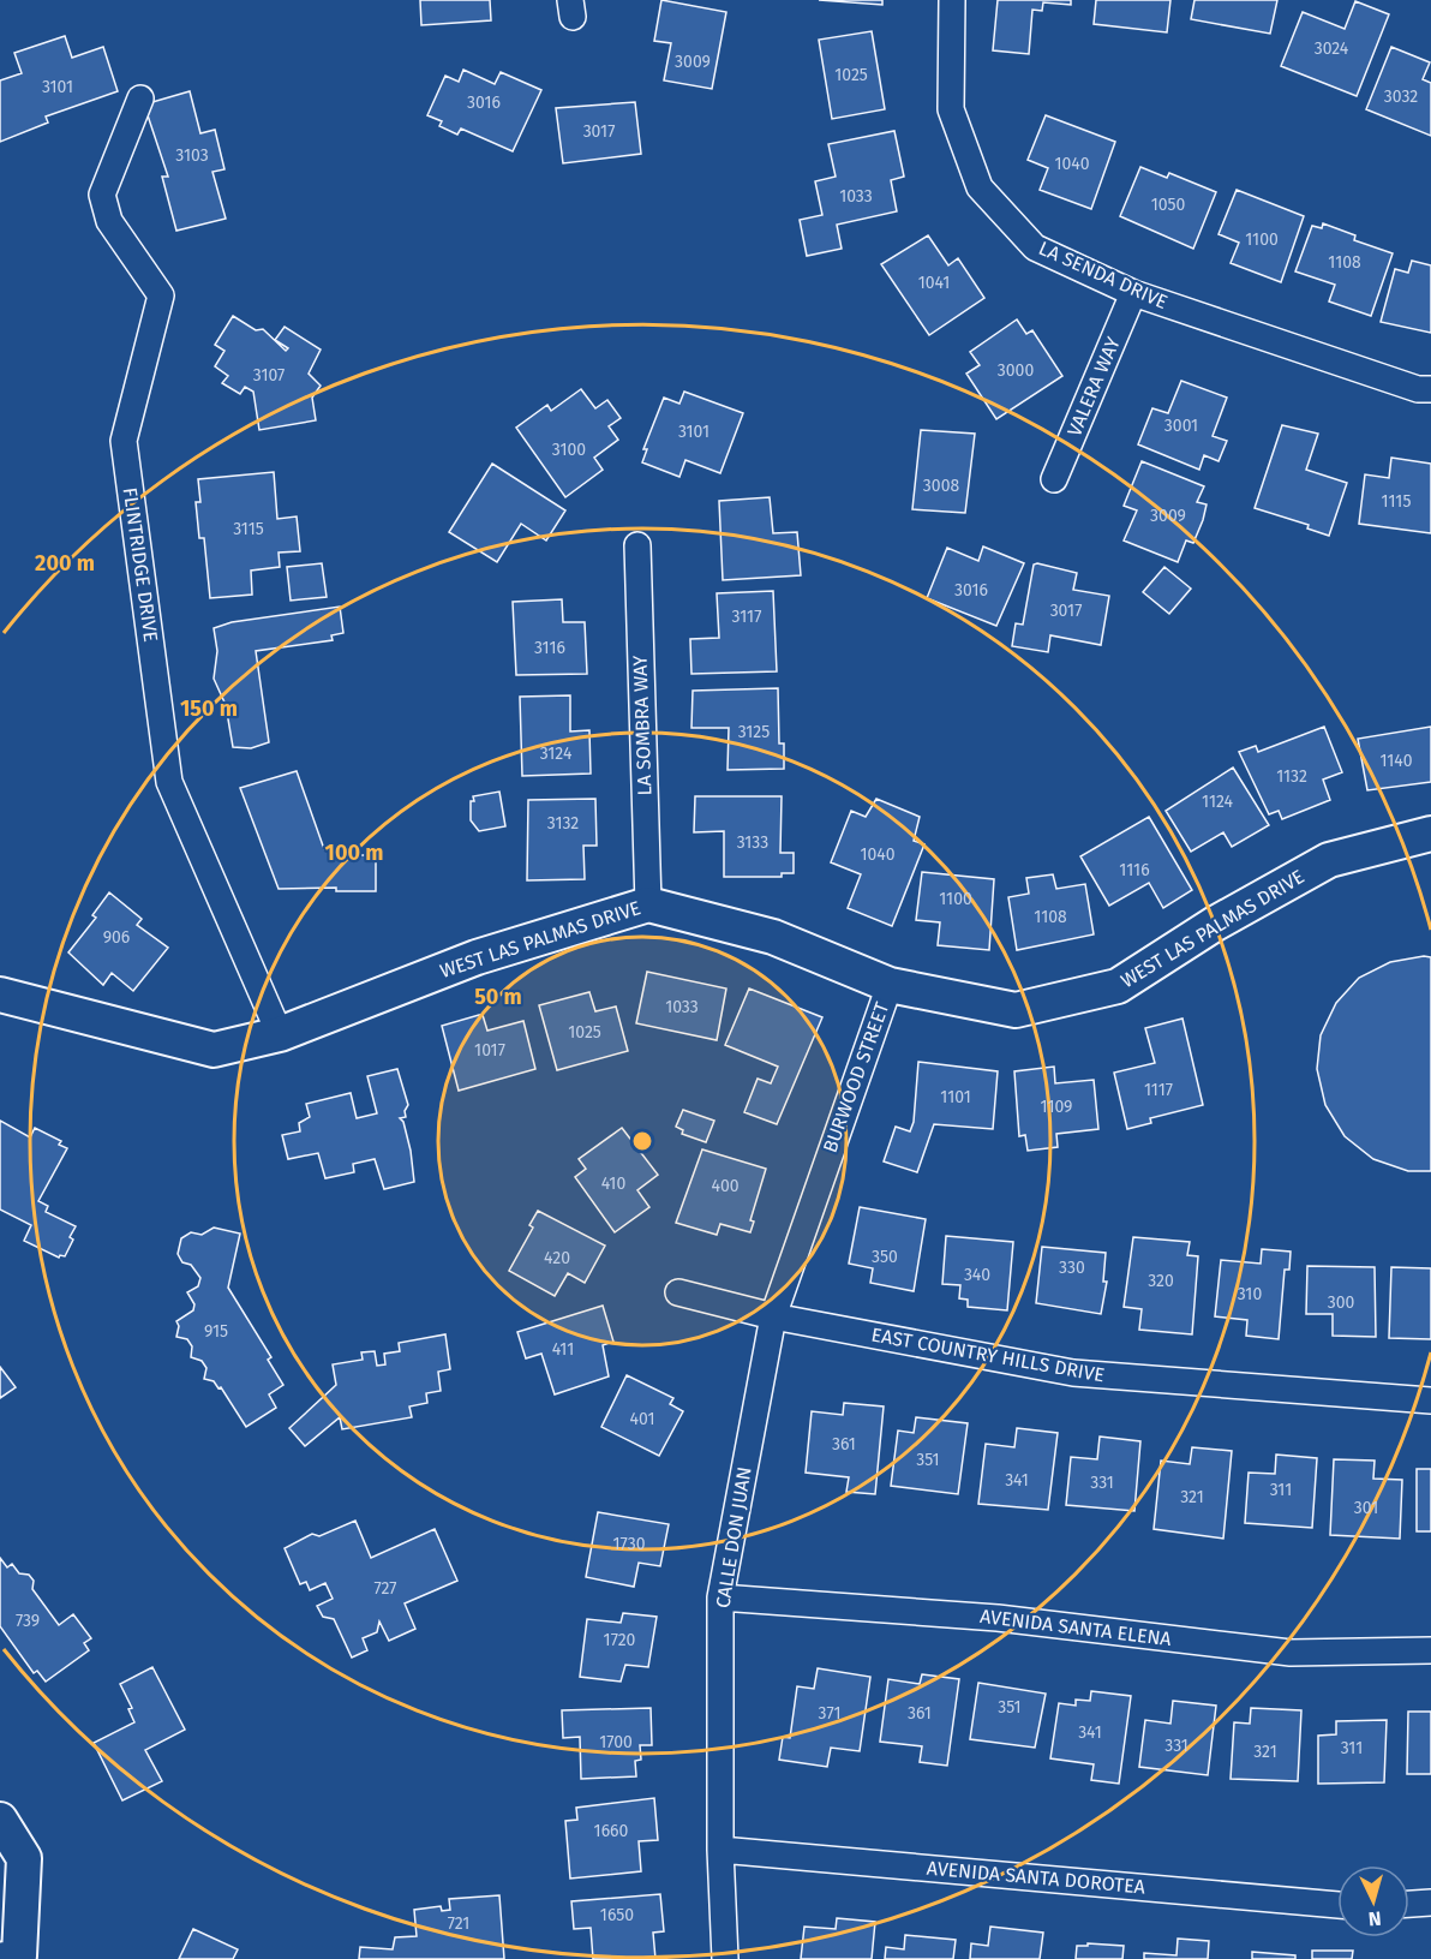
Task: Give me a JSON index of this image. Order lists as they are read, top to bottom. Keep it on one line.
{"streets":{"street":["LA SENDA DRIVE","VALERA WAY","FLINTRIDGE DRIVE","LA SOMBRA WAY","WEST LAS PALMAS DRIVE","BURWOOD STREET","EAST COUNTRY HILLS DRIVE","CALLE DON JUAN","AVENIDA SANTA ELENA","AVENIDA SANTA DOROTEA"]},"crossings":[["LA SENDA DRIVE","VALERA WAY"],["FLINTRIDGE DRIVE","WEST LAS PALMAS DRIVE"],["LA SOMBRA WAY","WEST LAS PALMAS DRIVE"],["WEST LAS PALMAS DRIVE","BURWOOD STREET"],["BURWOOD STREET","CALLE DON JUAN"],["EAST COUNTRY HILLS DRIVE","CALLE DON JUAN"],["CALLE DON JUAN","AVENIDA SANTA ELENA"],["CALLE DON JUAN","AVENIDA SANTA DOROTEA"]],"house_numbers":["3024","3009","1025","3101","3032","3016","3017","3103","1040","1033","1050","1100","1108","1041","3000","3107","3001","3101","3100","3008","1115","3009","3115","3016","3017","3117","3116","3125","3124","1140","1132","1124","3132","3133","1040","1116","1100","1108","906","1033","1025","1017","1117","1101","1109","410","400","350","420","330","340","320","310","300","915","411","401","361","351","341","331","311","321","301","1730","727","739","1720","351","371","361","341","1700","331","311","321","1660","1650","721"],"north":"bottom","rings":["200 m","150 m","100 m","50 m"]}
